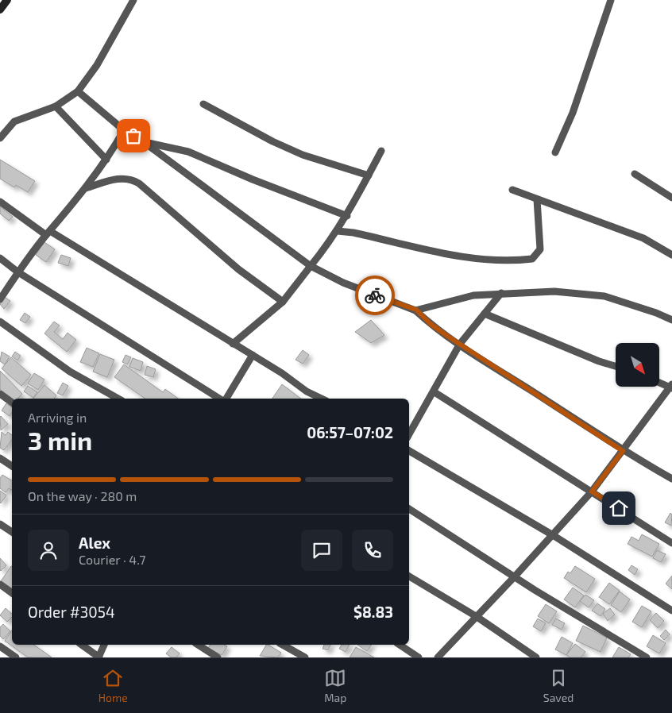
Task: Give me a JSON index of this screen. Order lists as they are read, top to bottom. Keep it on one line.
{"north":"bottom right","page":{"heading":["3 min","Arriving in","06:57–07:02"],"panel":["Alex","Courier · 4.7","Order #3054","$8.83"],"bar":"On the way · 280 m","tabs":["Home","Map","Saved"]}}
